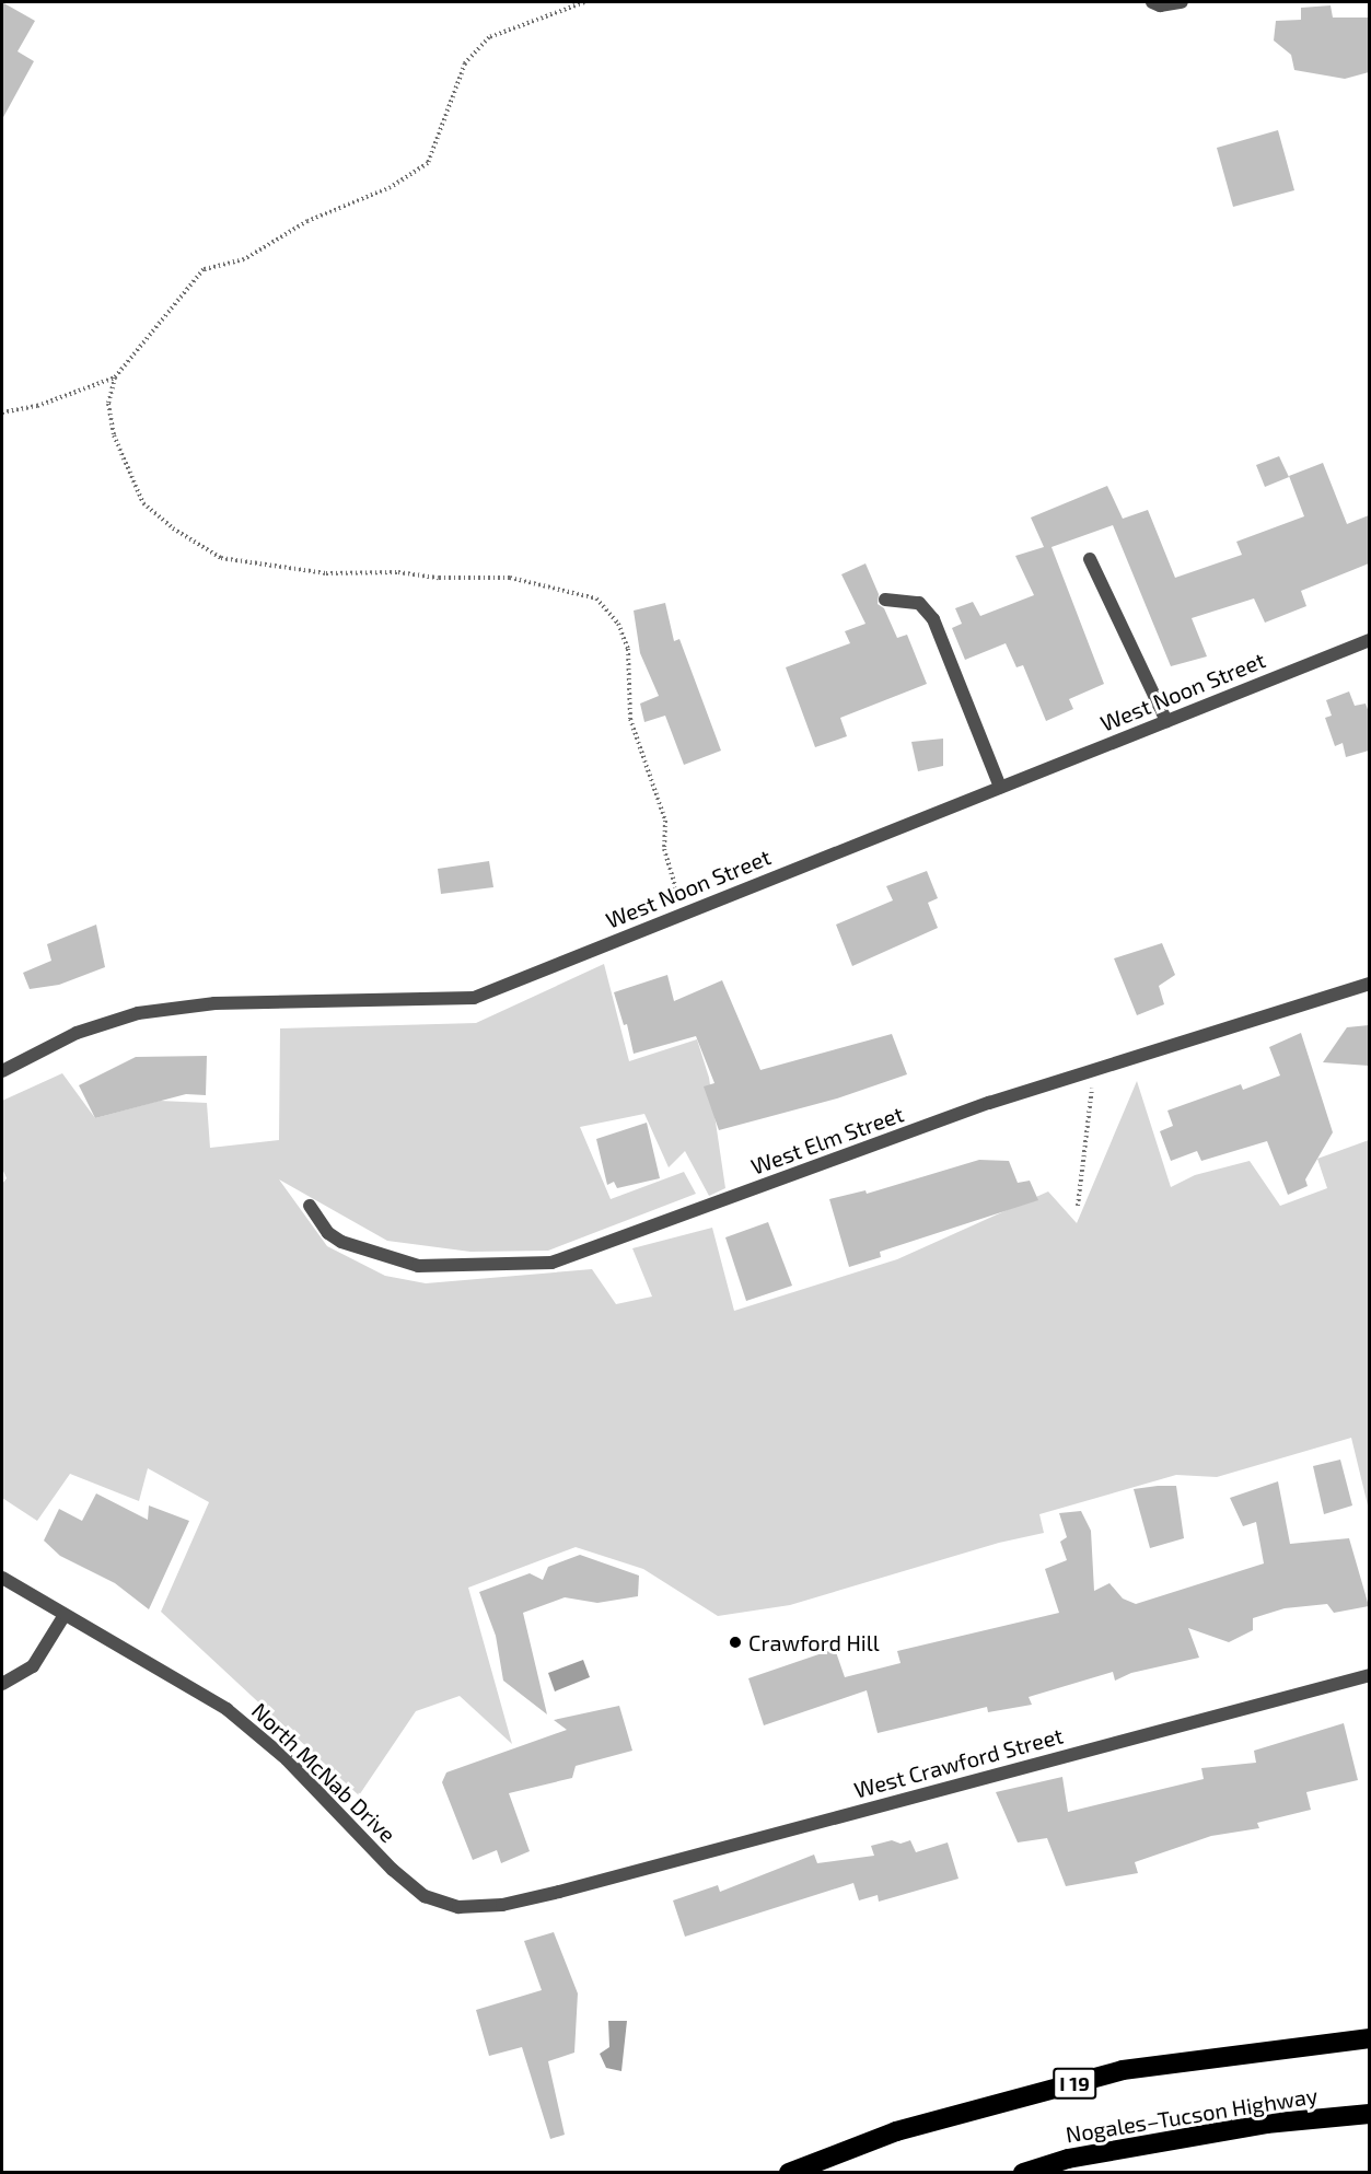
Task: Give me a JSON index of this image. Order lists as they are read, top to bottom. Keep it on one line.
{"streets":{"highway":["I 19","Nogales–Tucson Highway"],"street":["West Noon Street","West Elm Street","West Crawford Street","North McNab Drive"]},"crossings":[["West Crawford Street","North McNab Drive"]],"places":["Crawford Hill"]}
